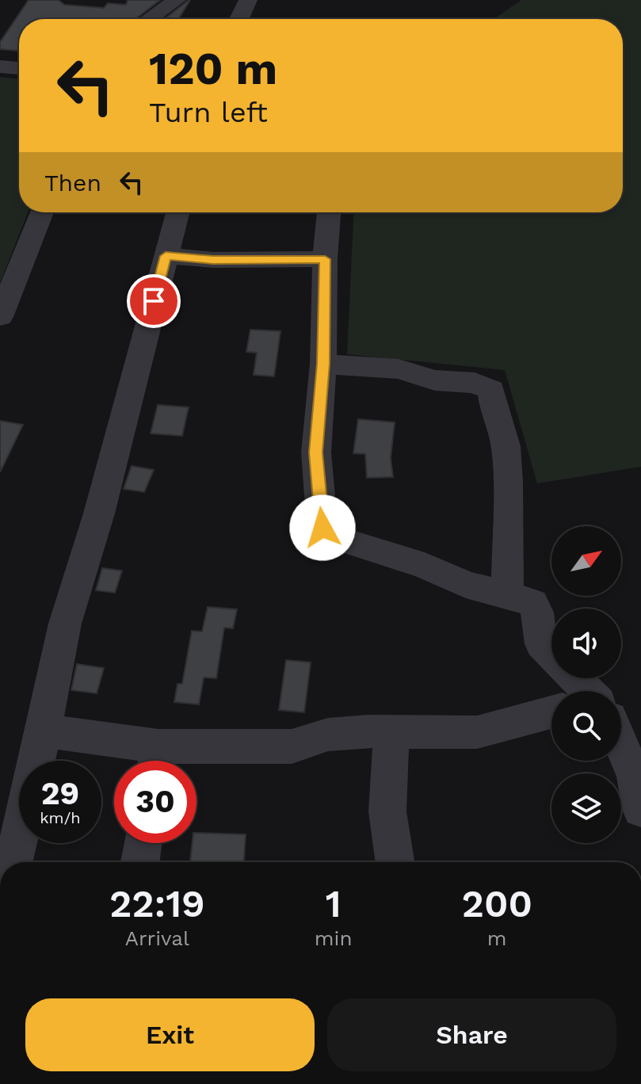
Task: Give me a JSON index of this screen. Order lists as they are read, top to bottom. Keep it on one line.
{"north":"top right","page":{"turn":["120 m","Turn left"],"then":"Then","speed":"29 km/h","limit":"30","eta":["22:19","Arrival","1","min","200","m"],"buttons":["Exit","Share"]}}
